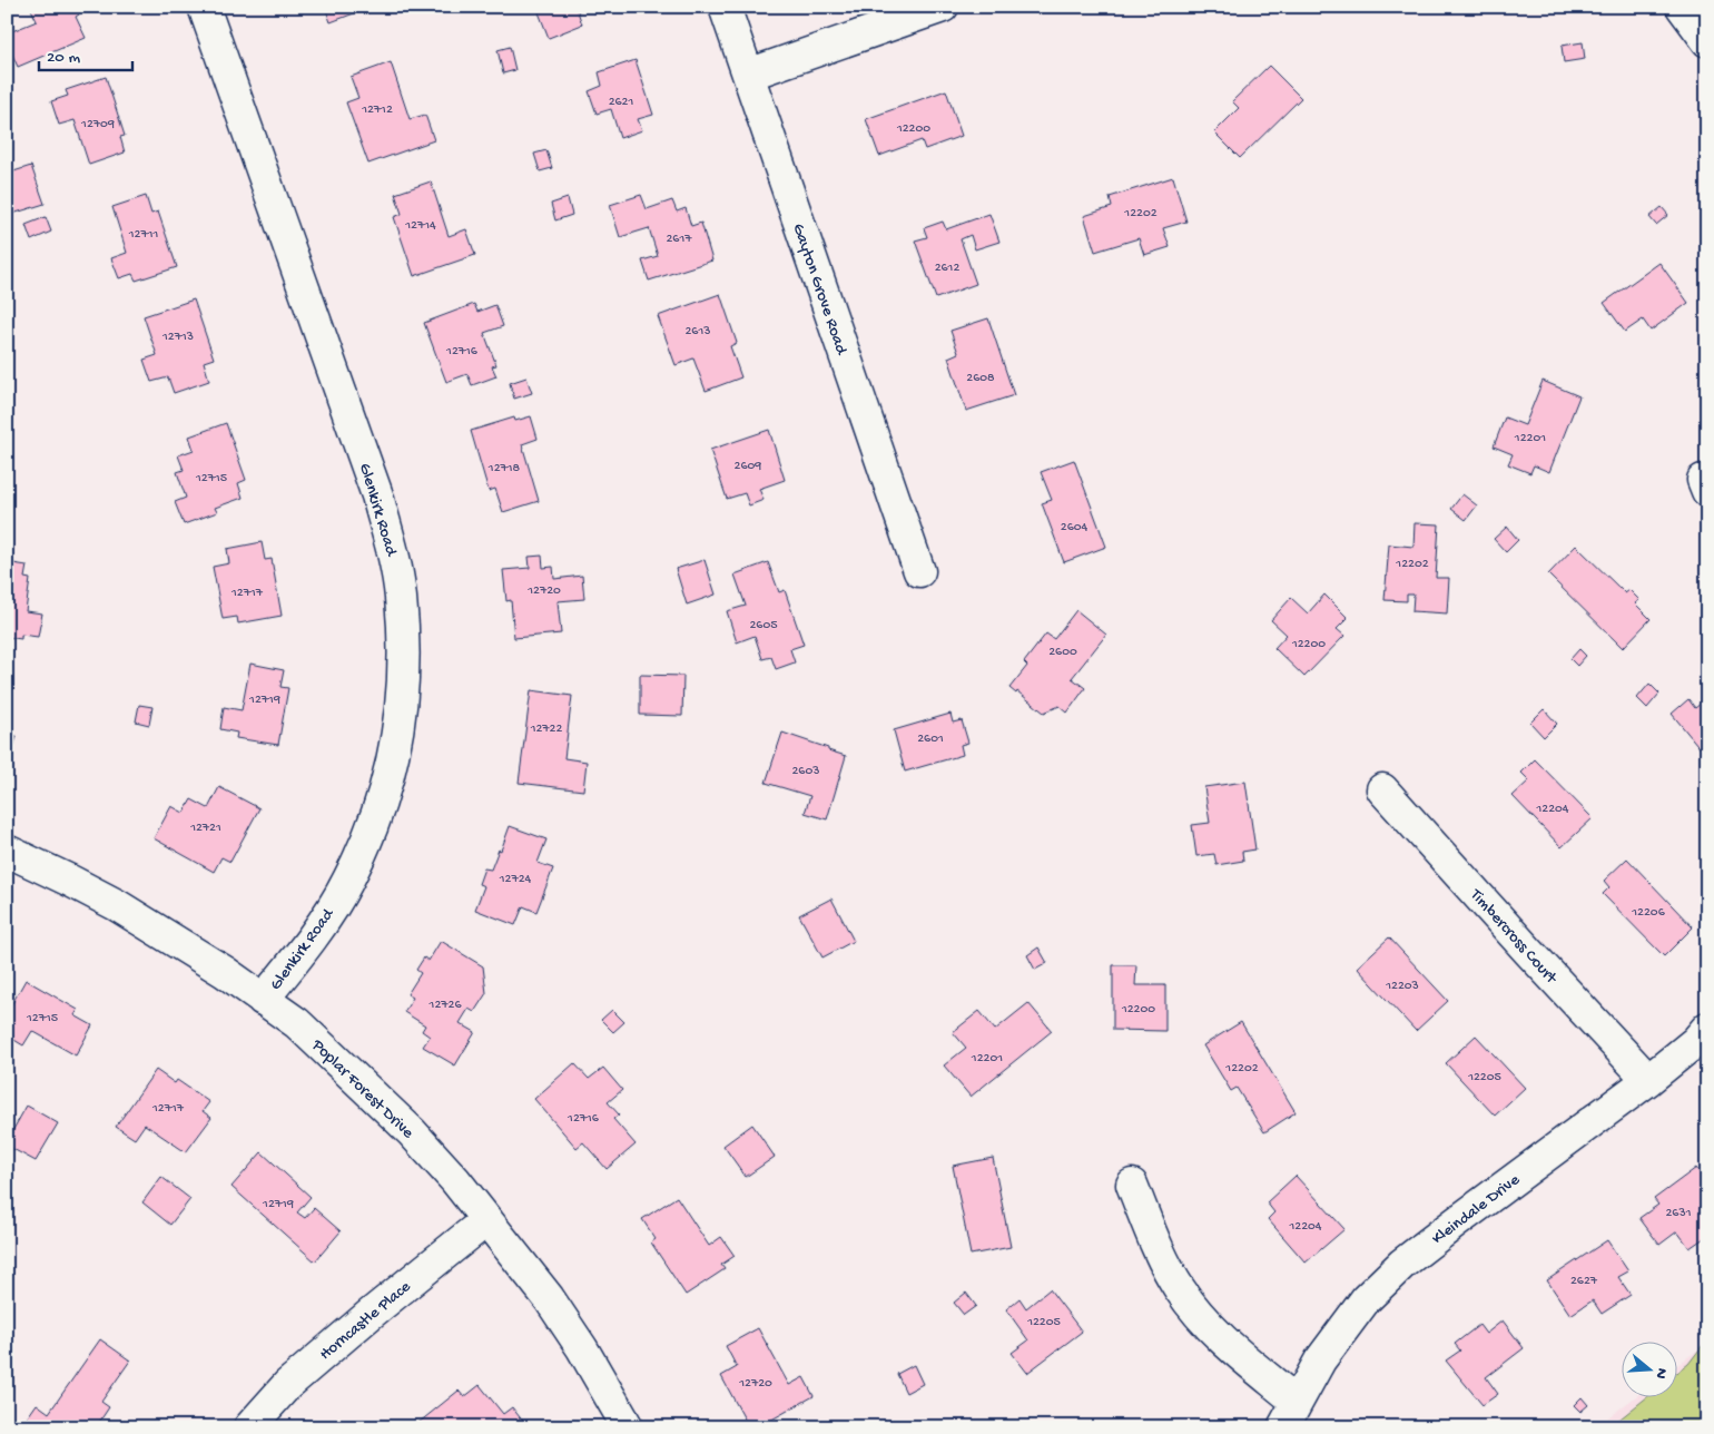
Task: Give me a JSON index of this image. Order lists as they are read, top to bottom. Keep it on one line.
{"streets":{"street":["Gayton Grove Road","Glenkirk Road","Timbercross Court","Poplar Forest Drive","Kleindale Drive","Horncastle Place"]},"crossings":[["Glenkirk Road","Poplar Forest Drive"],["Timbercross Court","Kleindale Drive"],["Poplar Forest Drive","Horncastle Place"]],"house_numbers":["2621","12712","12709","12200","12202","12714","12711","2617","2612","2613","12713","12716","2608","12201","2609","12718","12715","2604","12202","12720","12717","2605","12200","2600","12719","12722","2601","2603","12204","12721","12724","12206","12203","12726","12200","12715","12201","12202","12205","12717","12716","12719","2631","12204","2627","12205","12720"],"scale_bar":"20 m","north":"right"}
